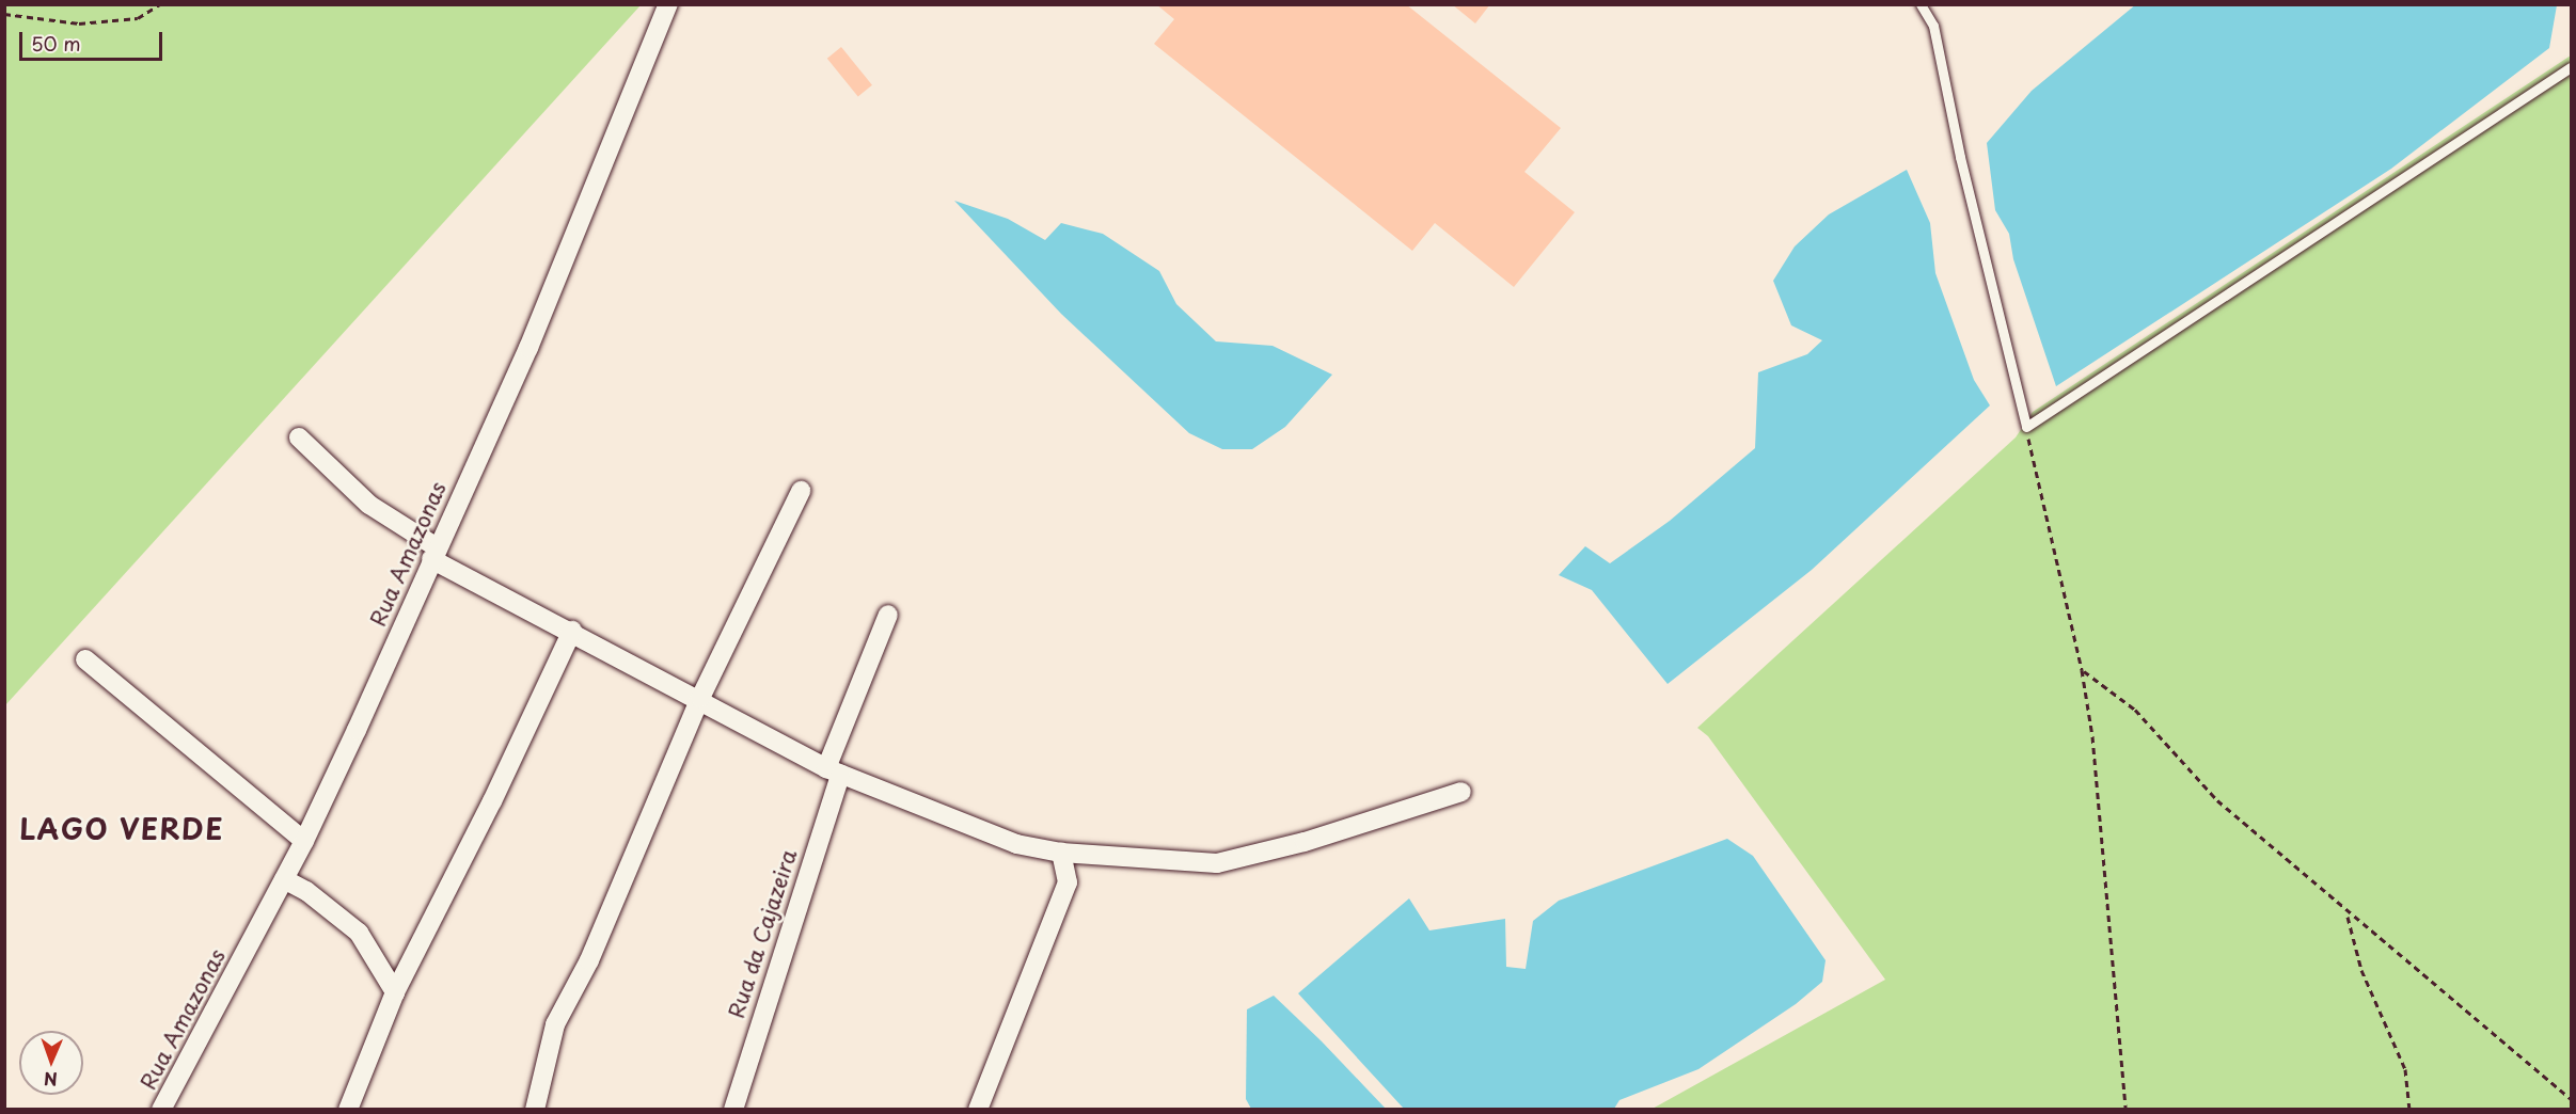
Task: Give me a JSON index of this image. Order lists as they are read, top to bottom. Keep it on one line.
{"streets":{"street":["Rua Amazonas","Rua da Cajazeira"]},"districts":["LAGO VERDE"],"scale_bar":"50 m","north":"bottom"}
